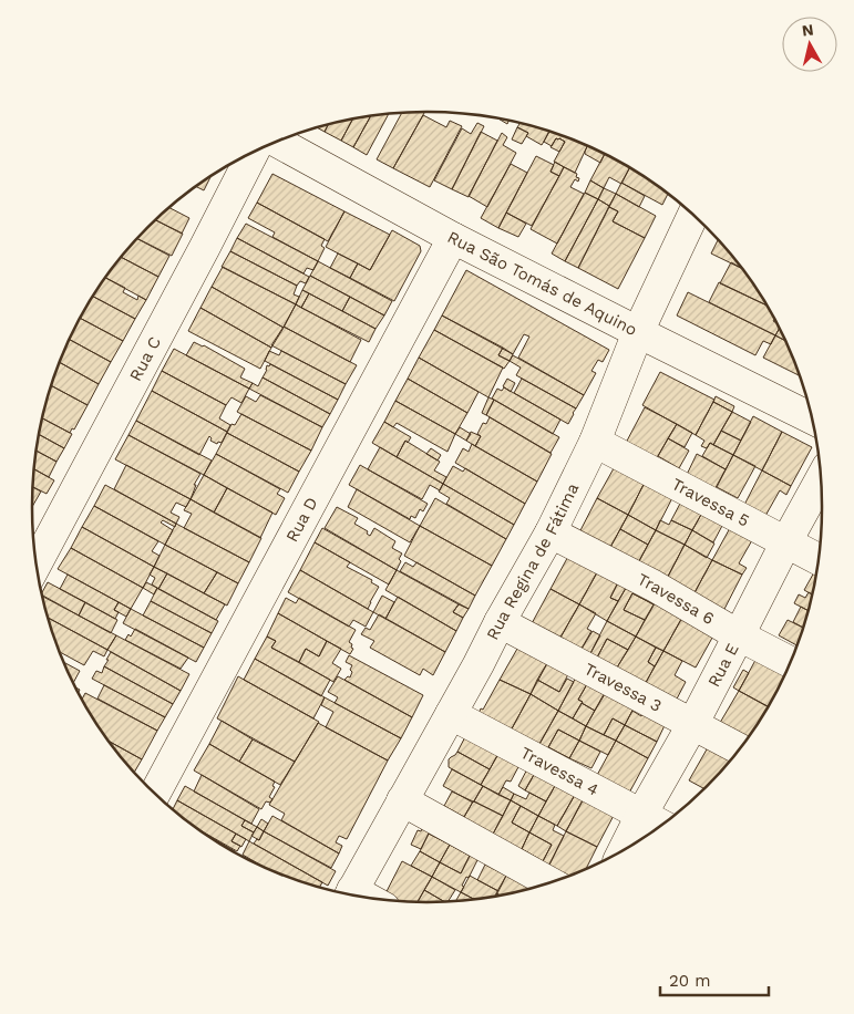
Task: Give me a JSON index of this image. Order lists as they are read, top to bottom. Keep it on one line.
{"streets":{"street":["Rua São Tomás de Aquino","Rua C","Travessa 5","Rua D","Rua Regina de Fátima","Travessa 6","Rua E","Travessa 3","Travessa 4"]},"crossings":[["Rua São Tomás de Aquino","Rua D"],["Rua São Tomás de Aquino","Rua Regina de Fátima"],["Travessa 5","Rua Regina de Fátima"],["Travessa 5","Rua E"],["Rua Regina de Fátima","Travessa 6"],["Rua Regina de Fátima","Travessa 3"],["Rua Regina de Fátima","Travessa 4"],["Travessa 6","Rua E"],["Rua E","Travessa 3"],["Rua E","Travessa 4"]],"scale_bar":"20 m","north":"top"}
